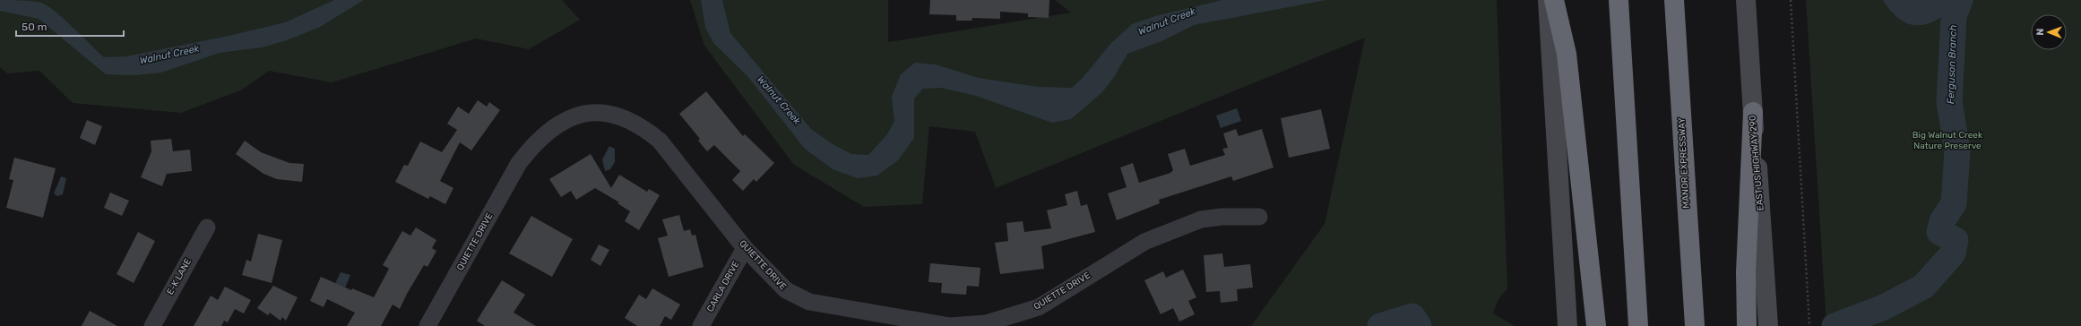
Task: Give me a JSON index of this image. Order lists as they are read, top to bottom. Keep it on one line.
{"streets":{"highway":["MANOR EXPRESSWAY"],"main road":["EAST US HIGHWAY 290"],"street":["QUIETTE DRIVE","E-K LANE","CARLA DRIVE"]},"crossings":[["QUIETTE DRIVE","CARLA DRIVE"]],"water":["Walnut Creek","Ferguson Branch"],"parks":["Big Walnut Creek Nature Preserve"],"scale_bar":"50 m","north":"left"}
